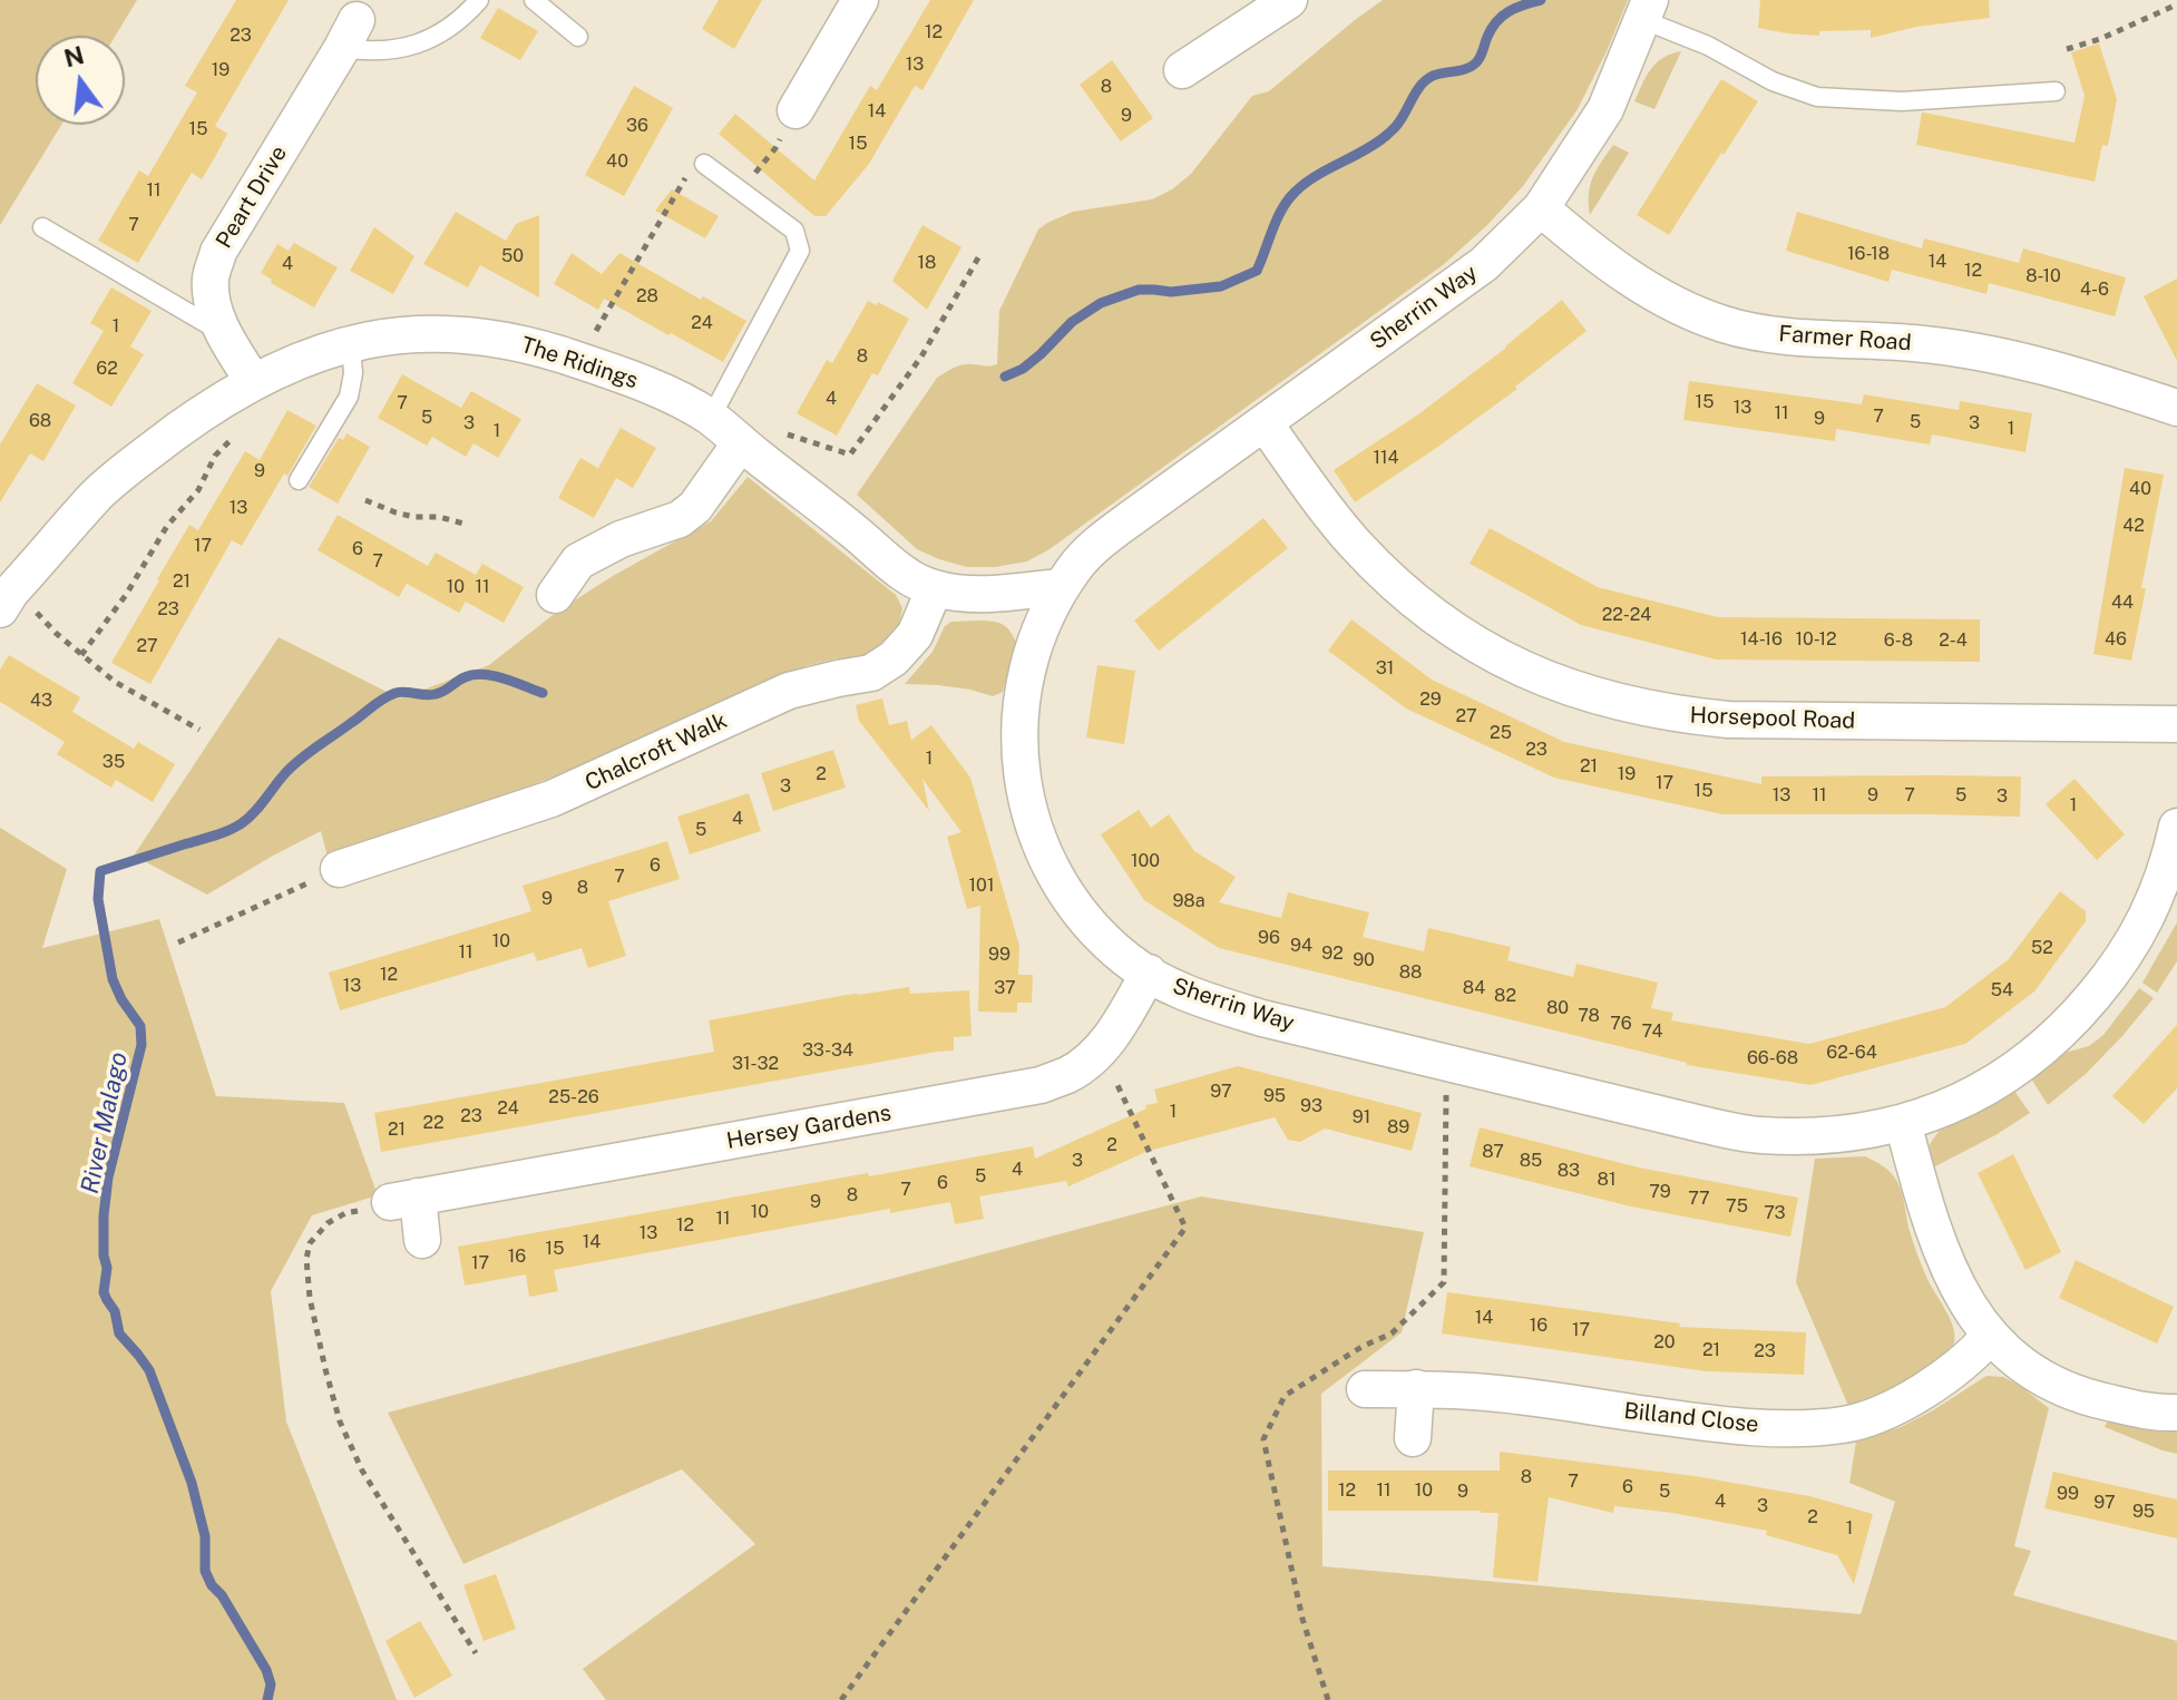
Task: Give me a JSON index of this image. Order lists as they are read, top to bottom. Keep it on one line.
{"streets":{"street":["Peart Drive","Sherrin Way","Farmer Road","The Ridings","Horsepool Road","Chalcroft Walk","Hersey Gardens","Billand Close"]},"crossings":[["Peart Drive","The Ridings"],["Sherrin Way","Farmer Road"],["Sherrin Way","The Ridings"],["Sherrin Way","Horsepool Road"],["Sherrin Way","Hersey Gardens"],["The Ridings","Chalcroft Walk"]],"water":["River Malago"],"house_numbers":["12","23","13","19","8","14","9","36","15","15","40","11","7","16-18","50","14","18","4","12","8-10","4-6","28","24","1","8","62","4","15","7","13","11","7","5","9","68","5","3","3","1","1","114","9","40","13","42","17","6","7","21","10","11","44","23","22-24","14-16","10-12","46","6-8","2-4","27","31","29","43","27","25","23","1","35","21","2","19","17","3","15","13","11","9","7","5","3","1","4","5","100","6","7","101","8","9","98a","96","10","94","52","11","92","99","90","88","12","13","37","84","54","82","80","78","76","74","33-34","62-64","66-68","31-32","97","95","25-26","93","24","1","23","91","22","89","21","2","87","3","85","4","83","5","81","6","7","79","8","77","9","75","10","73","11","12","13","14","15","16","17","14","16","17","20","21","23","8","7","6","12","11","10","9","5","99","4","97","3","95","2","1"],"north":"top"}
